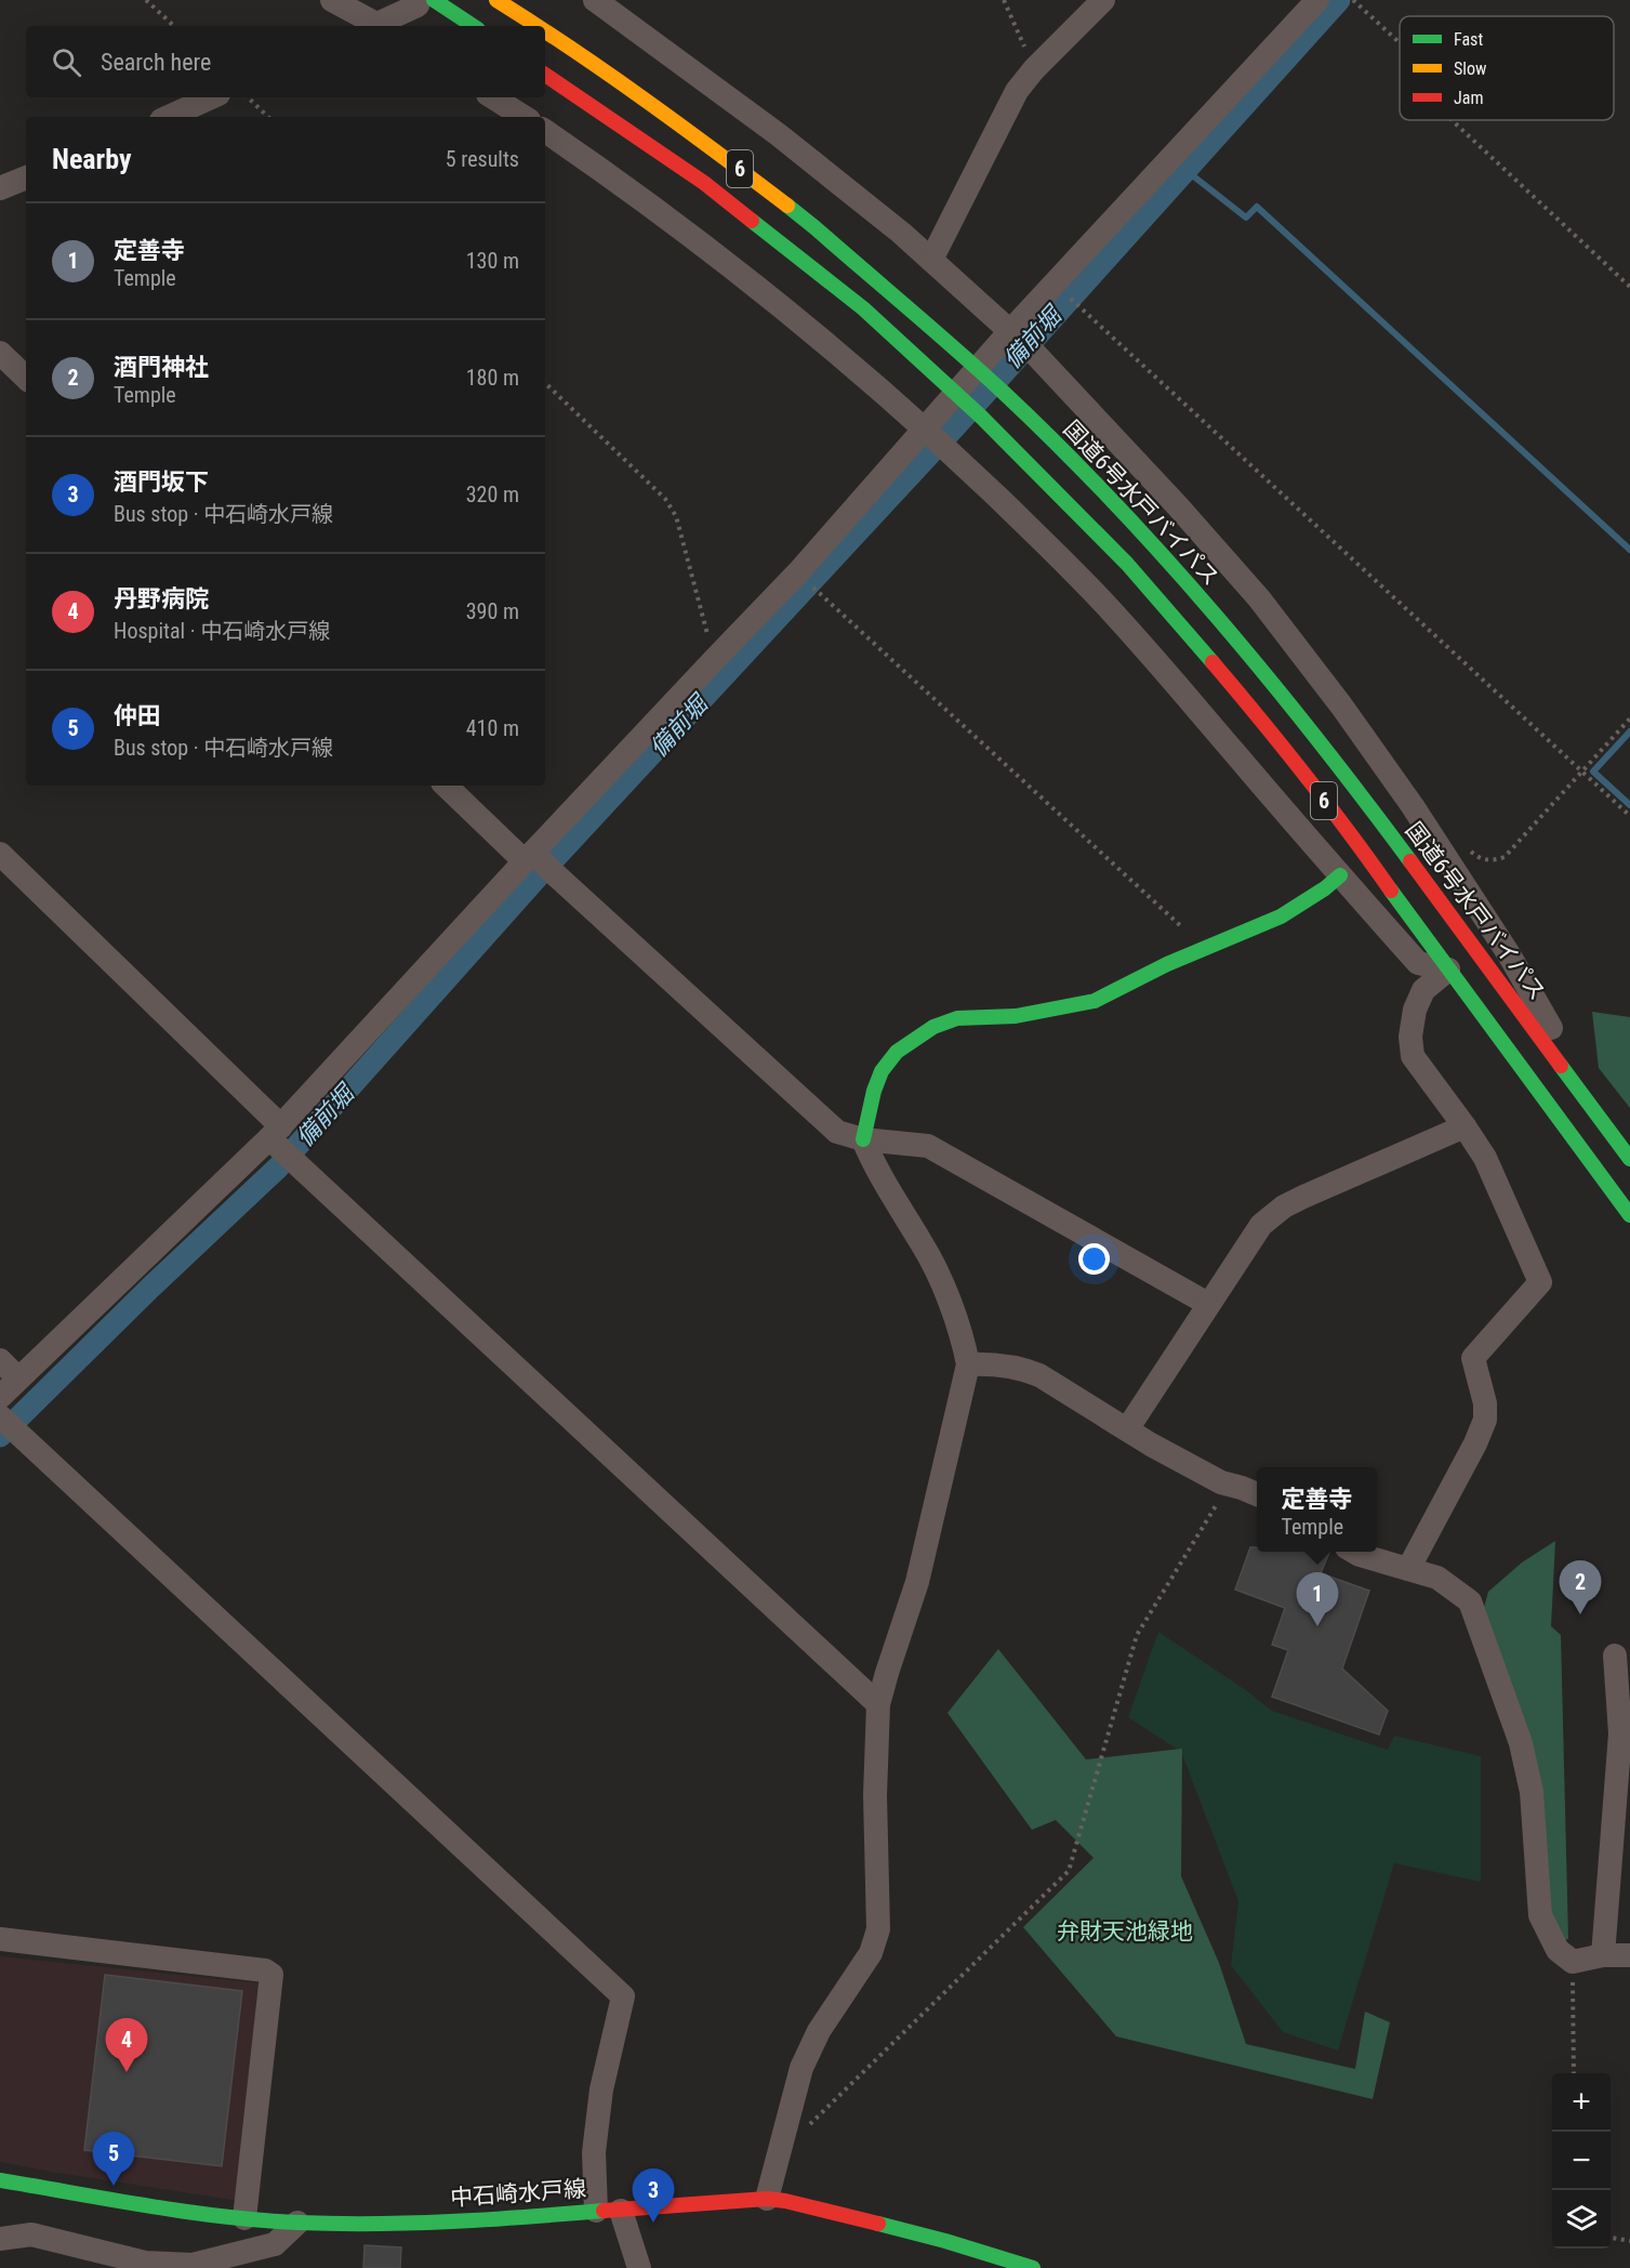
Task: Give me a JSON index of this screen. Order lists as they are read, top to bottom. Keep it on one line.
{"streets":{"main road":["6","国道6号水戸バイパス","中石崎水戸線"]},"water":["備前堀"],"parks":["弁財天池緑地"],"legend":["Fast","Slow","Jam"],"page":{"search":"Search here","heading":["Nearby","5 results"],"list":[{"mark":"1","name":"定善寺","note":"Temple","value":"130 m"},{"mark":"2","name":"酒門神社","note":"Temple","value":"180 m"},{"mark":"3","name":"酒門坂下","note":"Bus stop · 中石崎水戸線","value":"320 m"},{"mark":"4","name":"丹野病院","note":"Hospital · 中石崎水戸線","value":"390 m"},{"mark":"5","name":"仲田","note":"Bus stop · 中石崎水戸線","value":"410 m"}],"popup":["定善寺","Temple"],"pins":["2","1","4","5","3"],"map_buttons":["+","−"]}}
